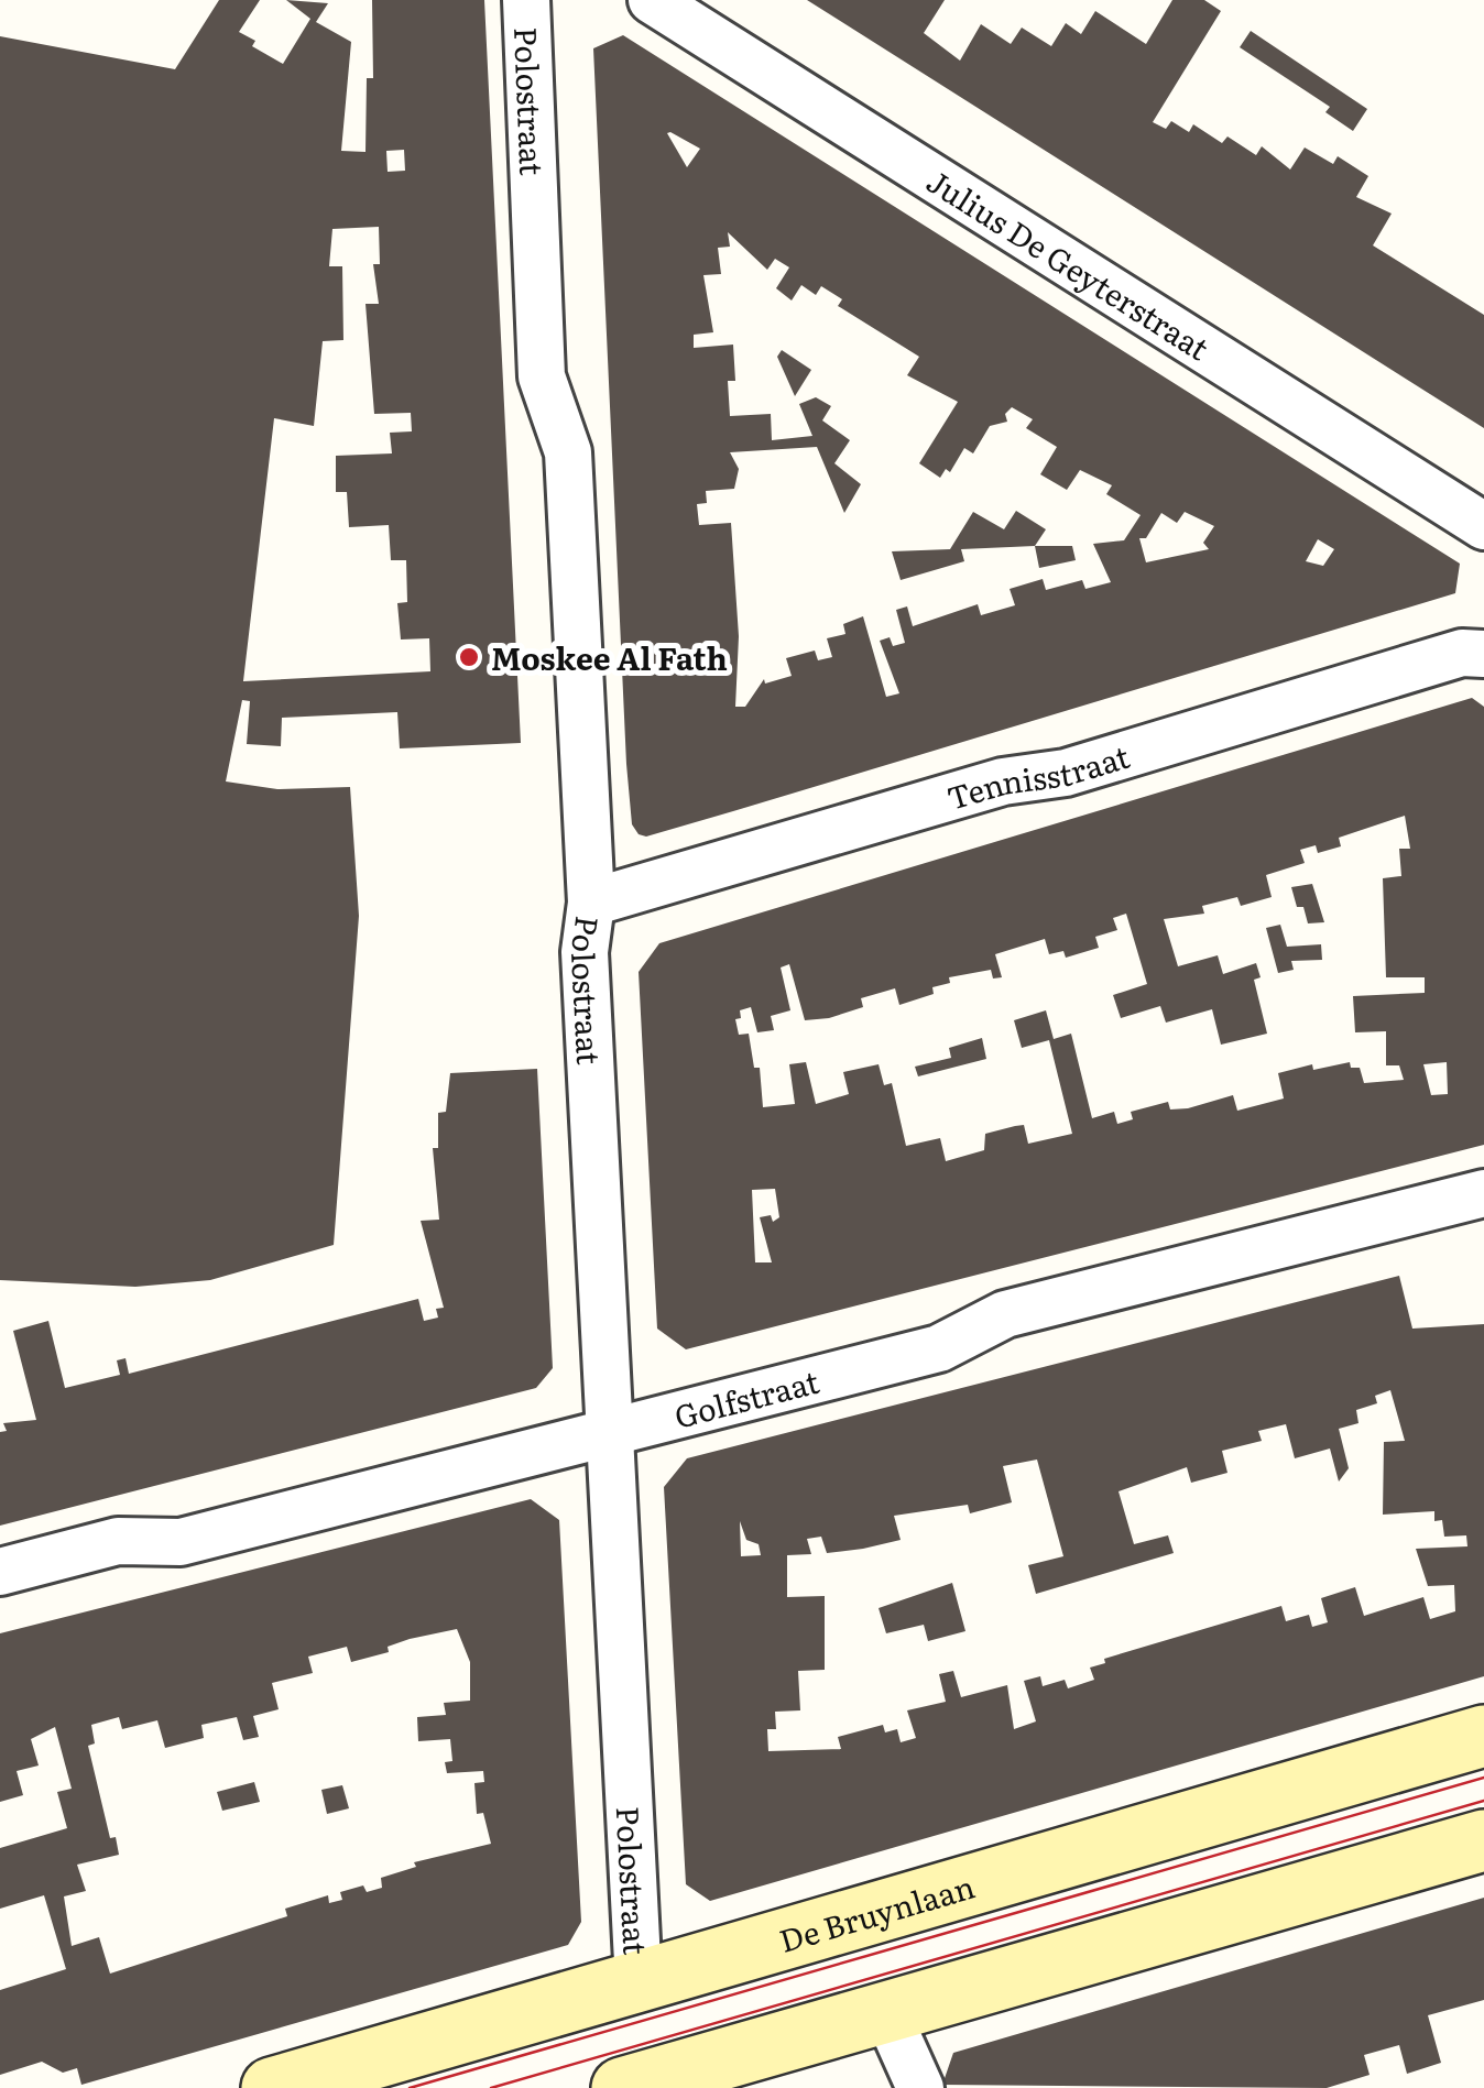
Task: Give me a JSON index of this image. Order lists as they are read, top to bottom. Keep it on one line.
{"streets":{"main road":["De Bruynlaan"],"street":["Polostraat","Julius De Geyterstraat","Tennisstraat","Golfstraat"]},"crossings":[["Polostraat","Tennisstraat"],["Polostraat","Golfstraat"],["Polostraat","De Bruynlaan"]],"places":["Moskee Al Fath"]}
